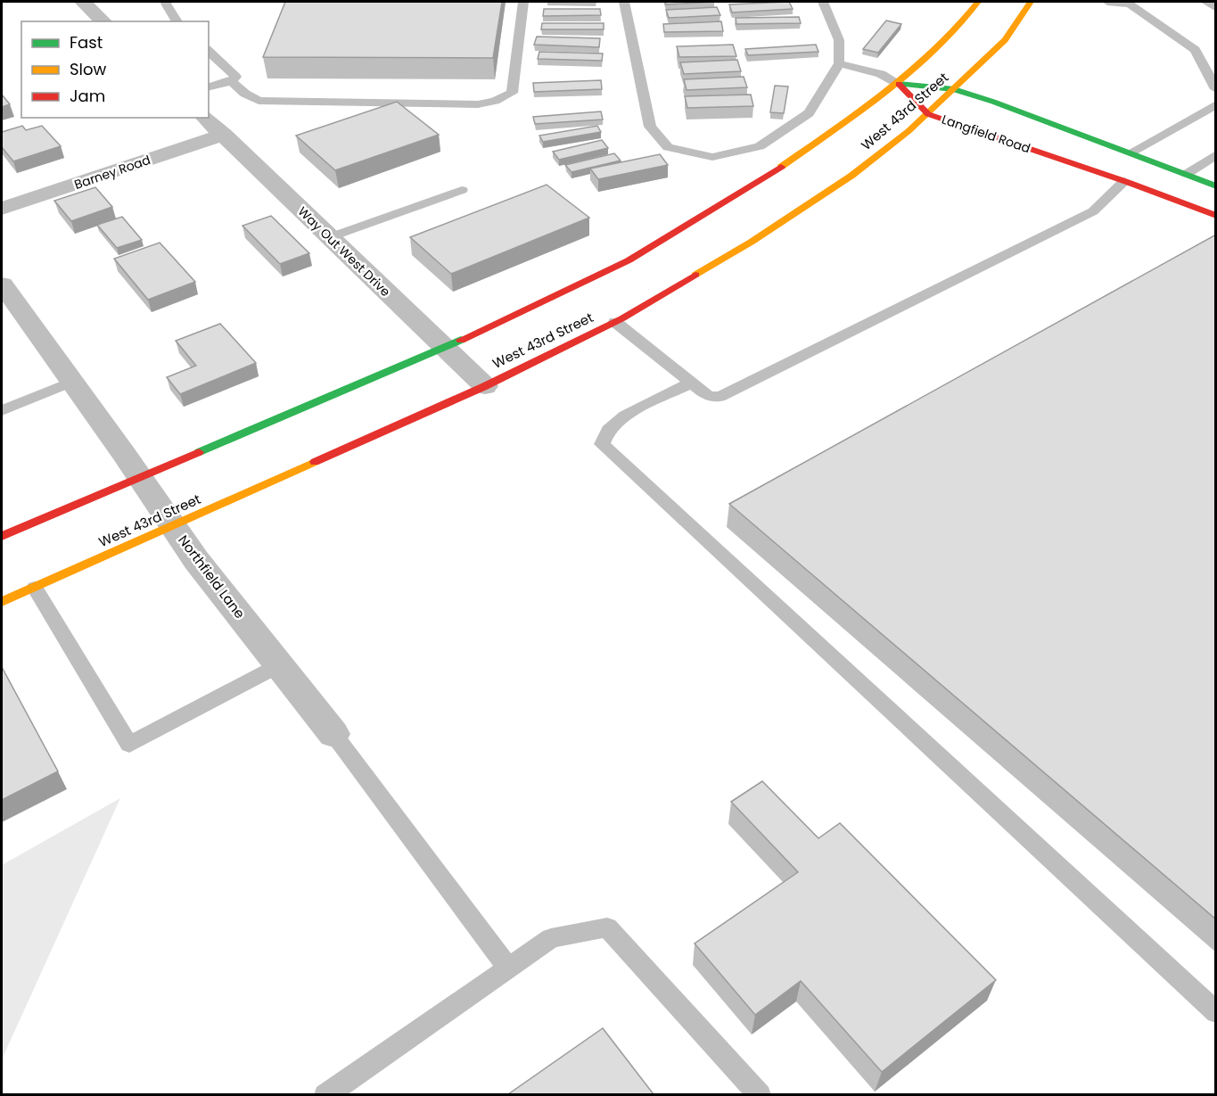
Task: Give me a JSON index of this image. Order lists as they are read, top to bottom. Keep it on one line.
{"streets":{"main road":["West 43rd Street","Langfield Road"],"street":["Barney Road","Way Out West Drive","Northfield Lane"]},"crossings":[["West 43rd Street","Langfield Road"],["West 43rd Street","Way Out West Drive"],["West 43rd Street","Northfield Lane"],["Barney Road","Way Out West Drive"]],"legend":["Fast","Slow","Jam"]}
